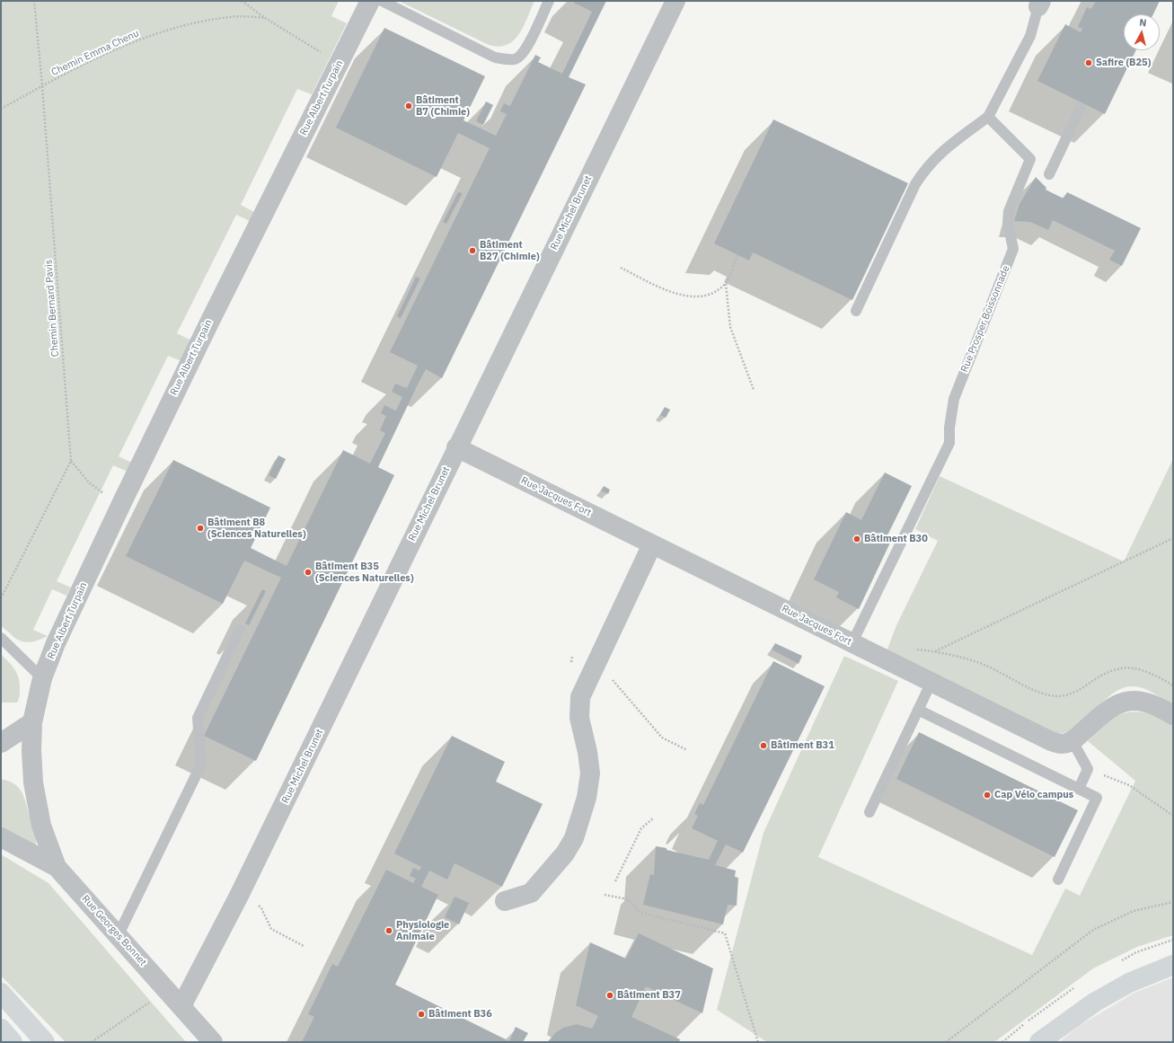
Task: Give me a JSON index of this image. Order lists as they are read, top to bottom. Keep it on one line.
{"streets":{"street":["Rue Albert Turpain","Rue Michel Brunet","Rue Jacques Fort","Rue Georges Bonnet"],"lane":["Rue Prosper Boissonnade"],"path":["Chemin Emma Chenu","Chemin Bernard Pavis"]},"crossings":[["Chemin Emma Chenu","Chemin Bernard Pavis"],["Rue Albert Turpain","Rue Georges Bonnet"],["Rue Michel Brunet","Rue Jacques Fort"],["Rue Michel Brunet","Rue Georges Bonnet"],["Rue Prosper Boissonnade","Rue Jacques Fort"]],"places":["Safire (B25)","Bâtiment B7 (Chimie)","Bâtiment B27 (Chimie)","Bâtiment B8 (Sciences Naturelles)","Bâtiment B30","Bâtiment B35 (Sciences Naturelles)","Bâtiment B31","Cap Vélo campus","Physiologie Animale","Bâtiment B37","Bâtiment B36"],"north":"top"}
